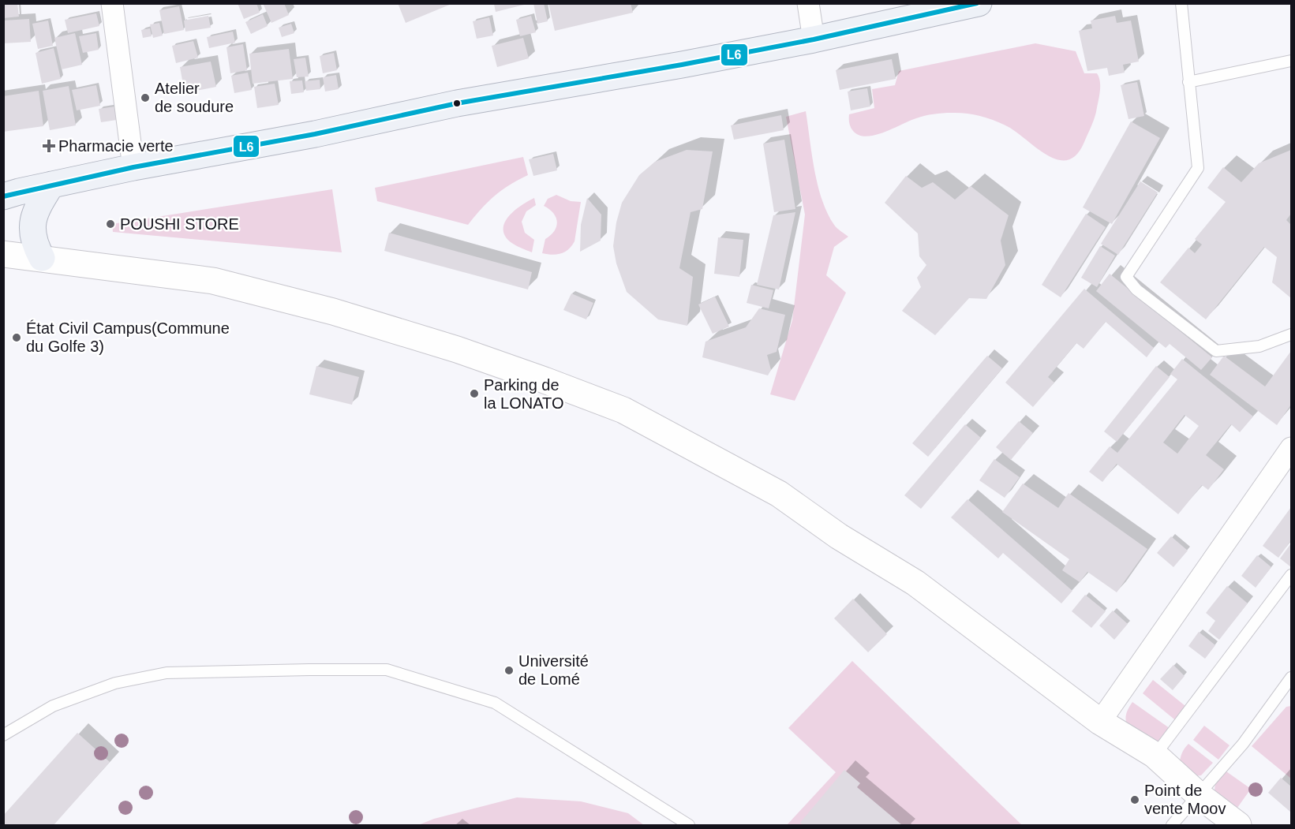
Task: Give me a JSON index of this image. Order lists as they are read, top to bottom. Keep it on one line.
{"places":{"other":["Atelier de soudure","POUSHI STORE","État Civil Campus(Commune du Golfe 3)","Parking de la LONATO","Université de Lomé","Point de vente Moov"],"health":["Pharmacie verte"]},"lines":["transit line L6"]}
